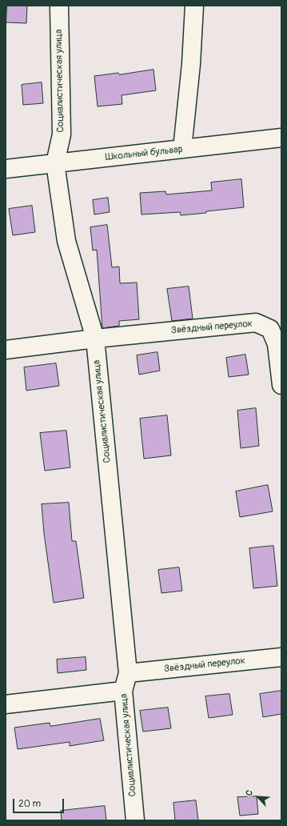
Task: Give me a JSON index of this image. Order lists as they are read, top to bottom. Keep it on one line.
{"streets":{"lane":["Социалистическая улица","Школьный бульвар","Звёздный переулок"]},"crossings":[["Социалистическая улица","Школьный бульвар"],["Социалистическая улица","Звёздный переулок"]],"scale_bar":"20 m","north":"top left"}
